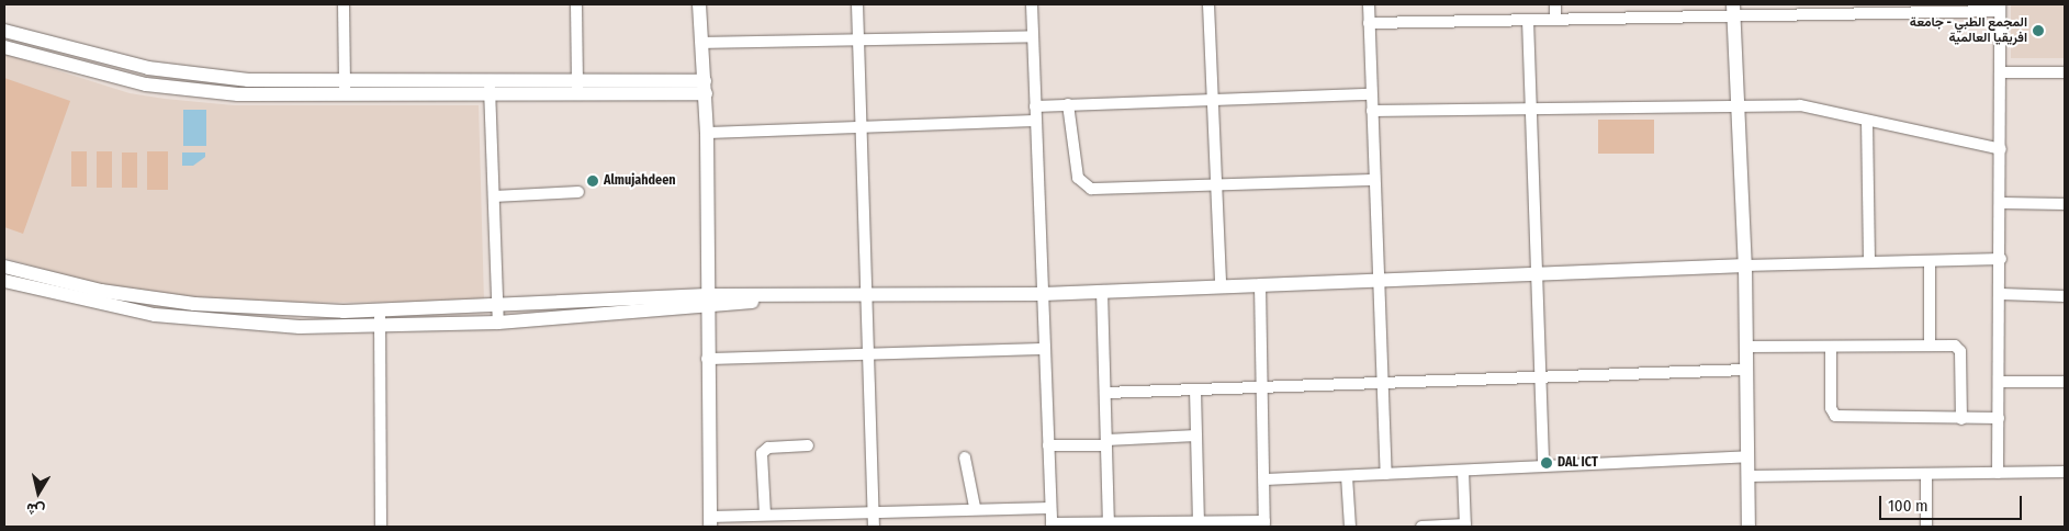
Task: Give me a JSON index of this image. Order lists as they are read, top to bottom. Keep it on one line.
{"places":["المجمع الطبي - جامعة افريقيا العالمية","Almujahdeen","DAL ICT"],"scale_bar":"100 m","north":"bottom"}
